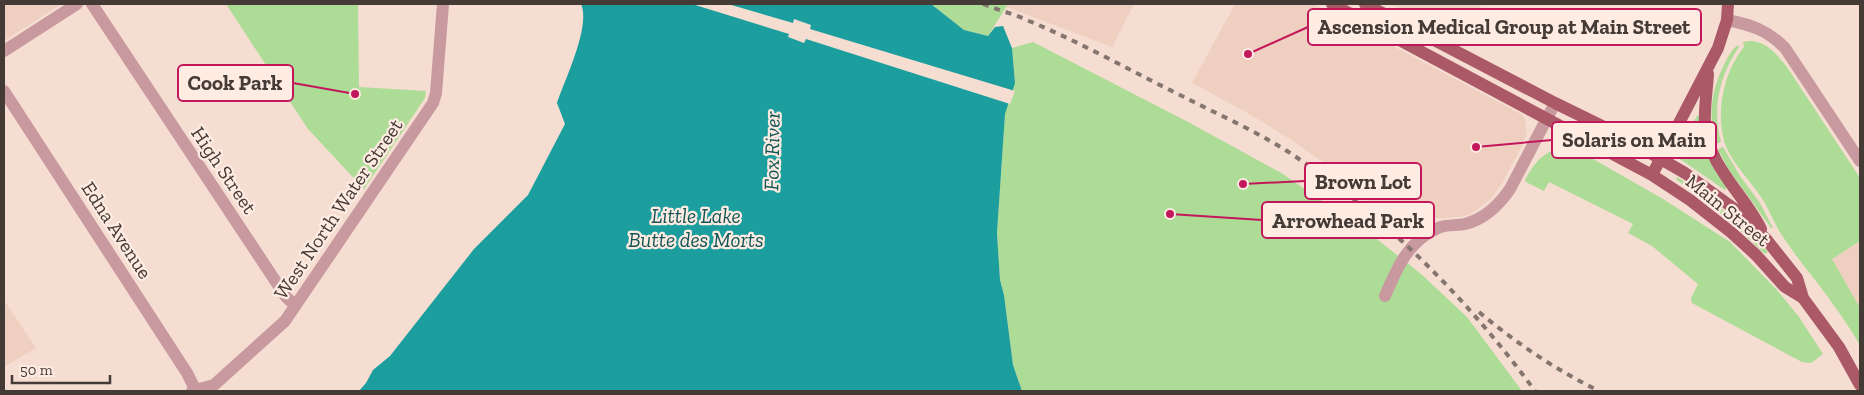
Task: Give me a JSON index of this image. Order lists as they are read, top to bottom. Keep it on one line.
{"streets":{"main road":["Main Street"],"street":["High Street","West North Water Street","Edna Avenue"]},"crossings":[["High Street","West North Water Street"],["West North Water Street","Edna Avenue"]],"water":["Fox River","Little Lake Butte des Morts"],"places":["Ascension Medical Group at Main Street","Cook Park","Solaris on Main","Brown Lot","Arrowhead Park"],"scale_bar":"50 m"}
